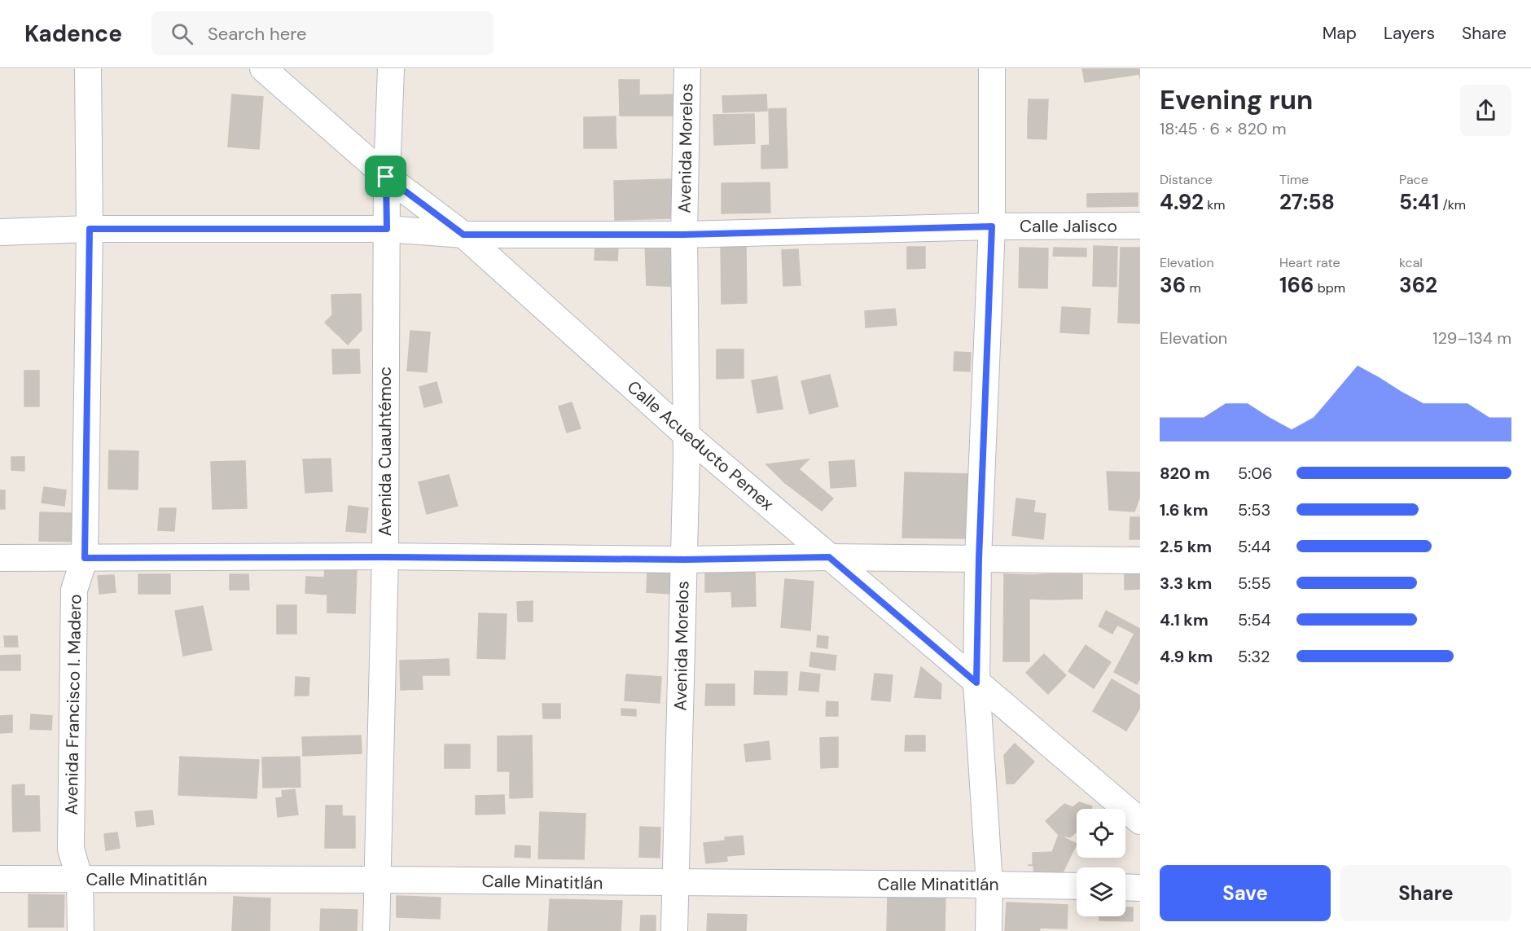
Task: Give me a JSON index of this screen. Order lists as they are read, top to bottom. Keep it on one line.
{"streets":{"street":["Avenida Morelos","Calle Jalisco","Calle Acueducto Pemex","Avenida Cuauhtémoc","Avenida Francisco I. Madero","Calle Minatitlán"]},"crossings":[["Avenida Morelos","Calle Jalisco"],["Avenida Morelos","Calle Acueducto Pemex"],["Avenida Morelos","Calle Minatitlán"],["Calle Jalisco","Calle Acueducto Pemex"],["Calle Jalisco","Avenida Cuauhtémoc"],["Calle Jalisco","Avenida Francisco I. Madero"],["Calle Acueducto Pemex","Avenida Cuauhtémoc"],["Avenida Cuauhtémoc","Calle Minatitlán"],["Avenida Francisco I. Madero","Calle Minatitlán"]],"page":{"header":"Kadence","search":"Search here","nav":["Map","Layers","Share"],"heading":["Evening run","18:45 · 6 × 820 m"],"stats":[["Distance","4.92 km"],["Time","27:58"],["Pace","5:41 /km"],["Elevation","36 m"],["Heart rate","166 bpm"],["kcal","362"]],"chart":["Elevation","129–134 m"],"list":[{"name":"820 m","note":"5:06"},{"name":"1.6 km","note":"5:53"},{"name":"2.5 km","note":"5:44"},{"name":"3.3 km","note":"5:55"},{"name":"4.1 km","note":"5:54"},{"name":"4.9 km","note":"5:32"}],"buttons":["Save","Share"]}}
